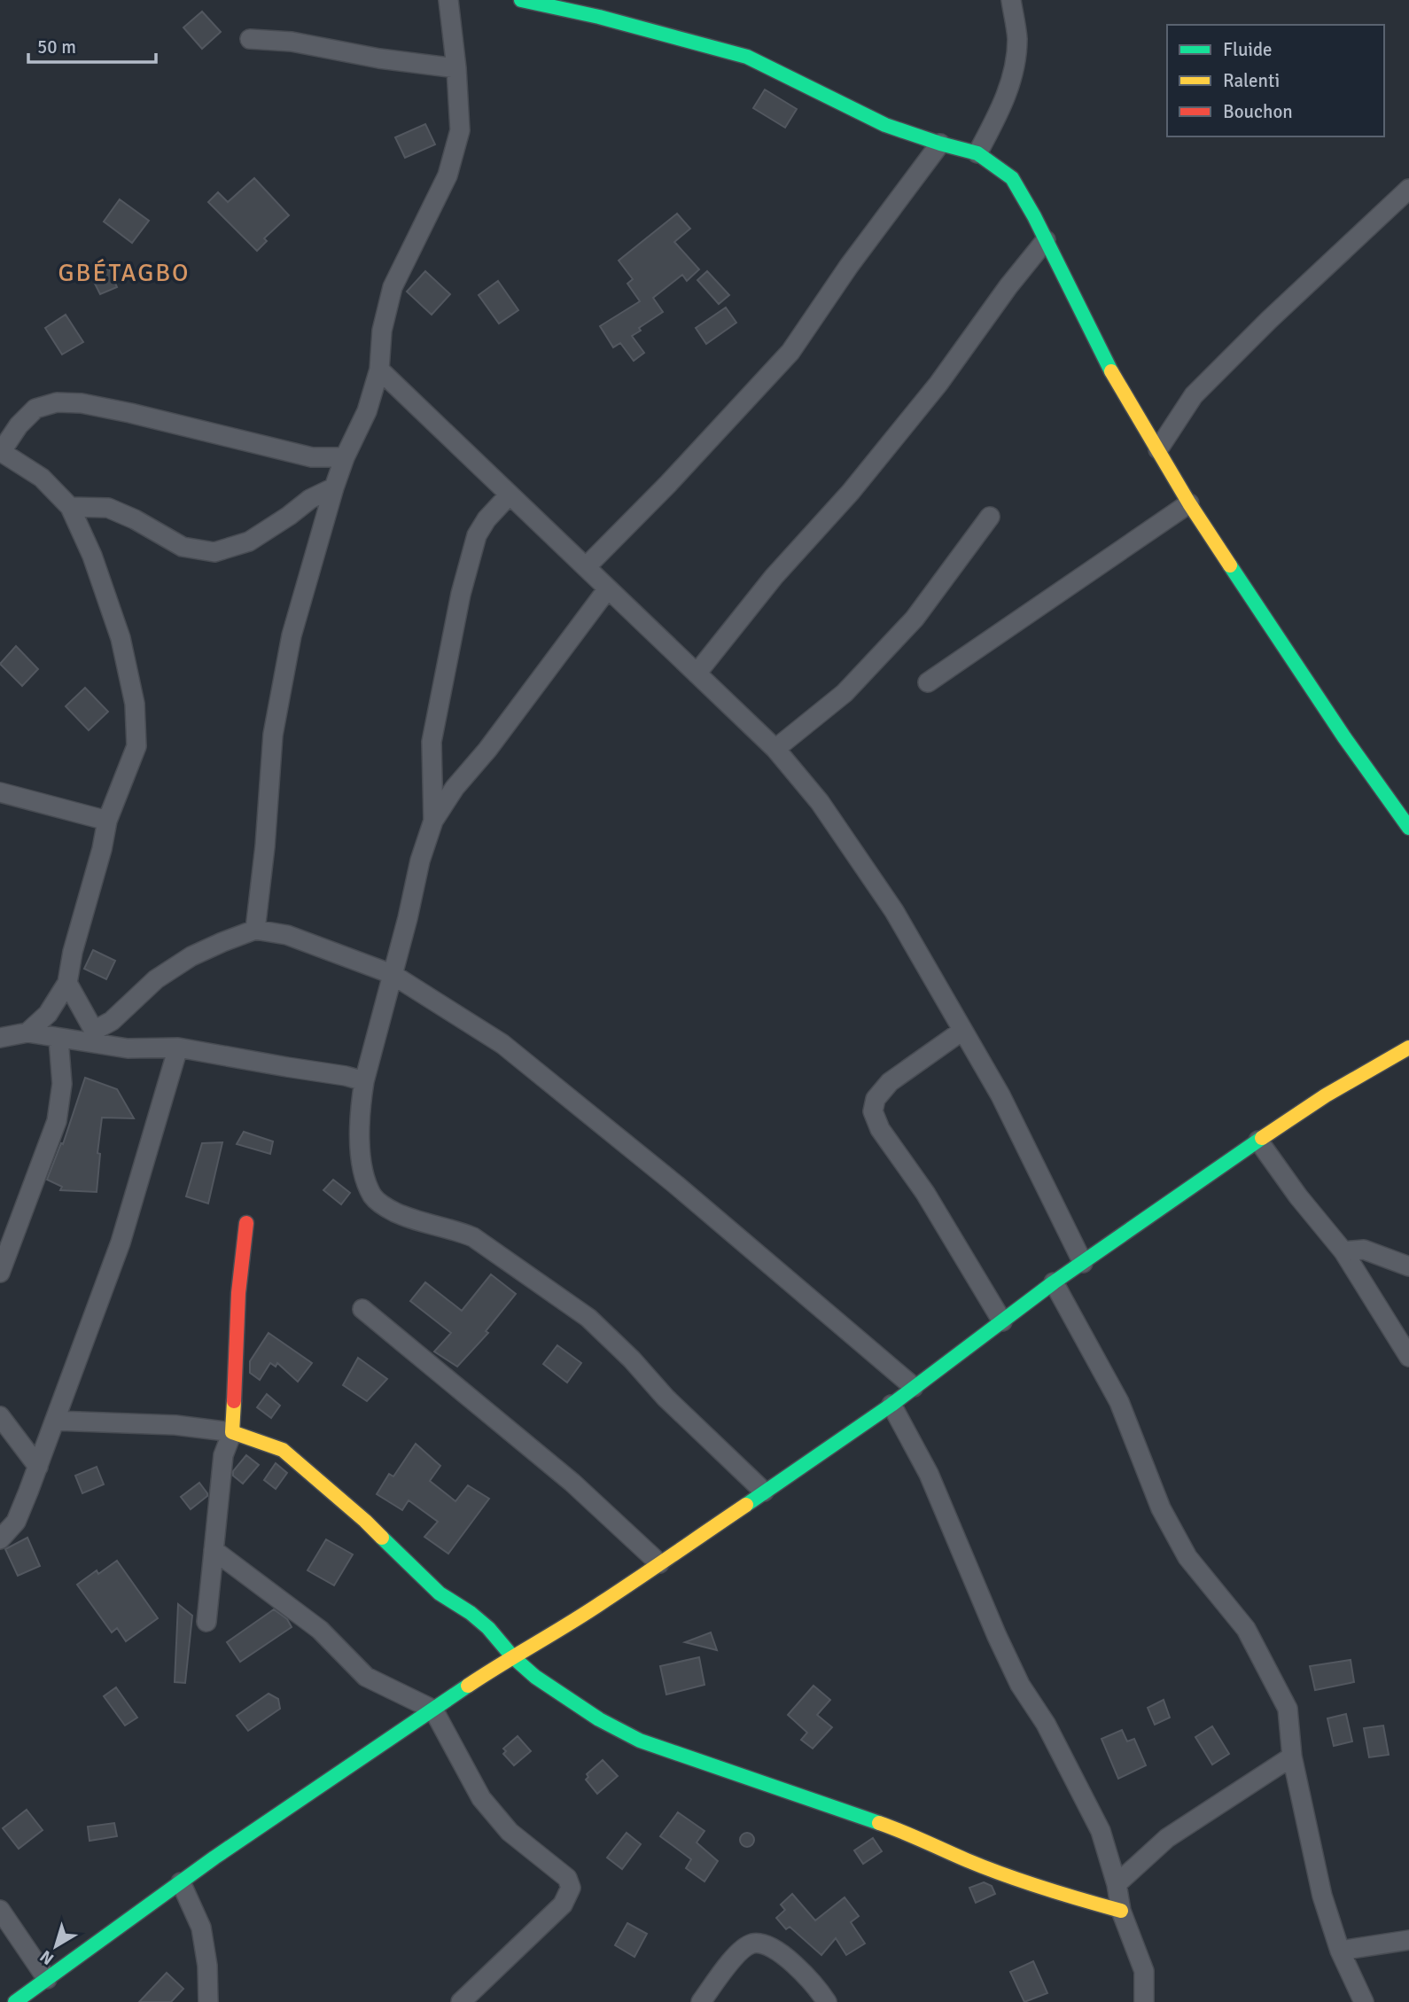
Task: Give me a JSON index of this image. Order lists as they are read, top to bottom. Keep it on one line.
{"districts":["GBÉTAGBO"],"legend":["Fluide","Ralenti","Bouchon"],"scale_bar":"50 m","north":"bottom left"}
